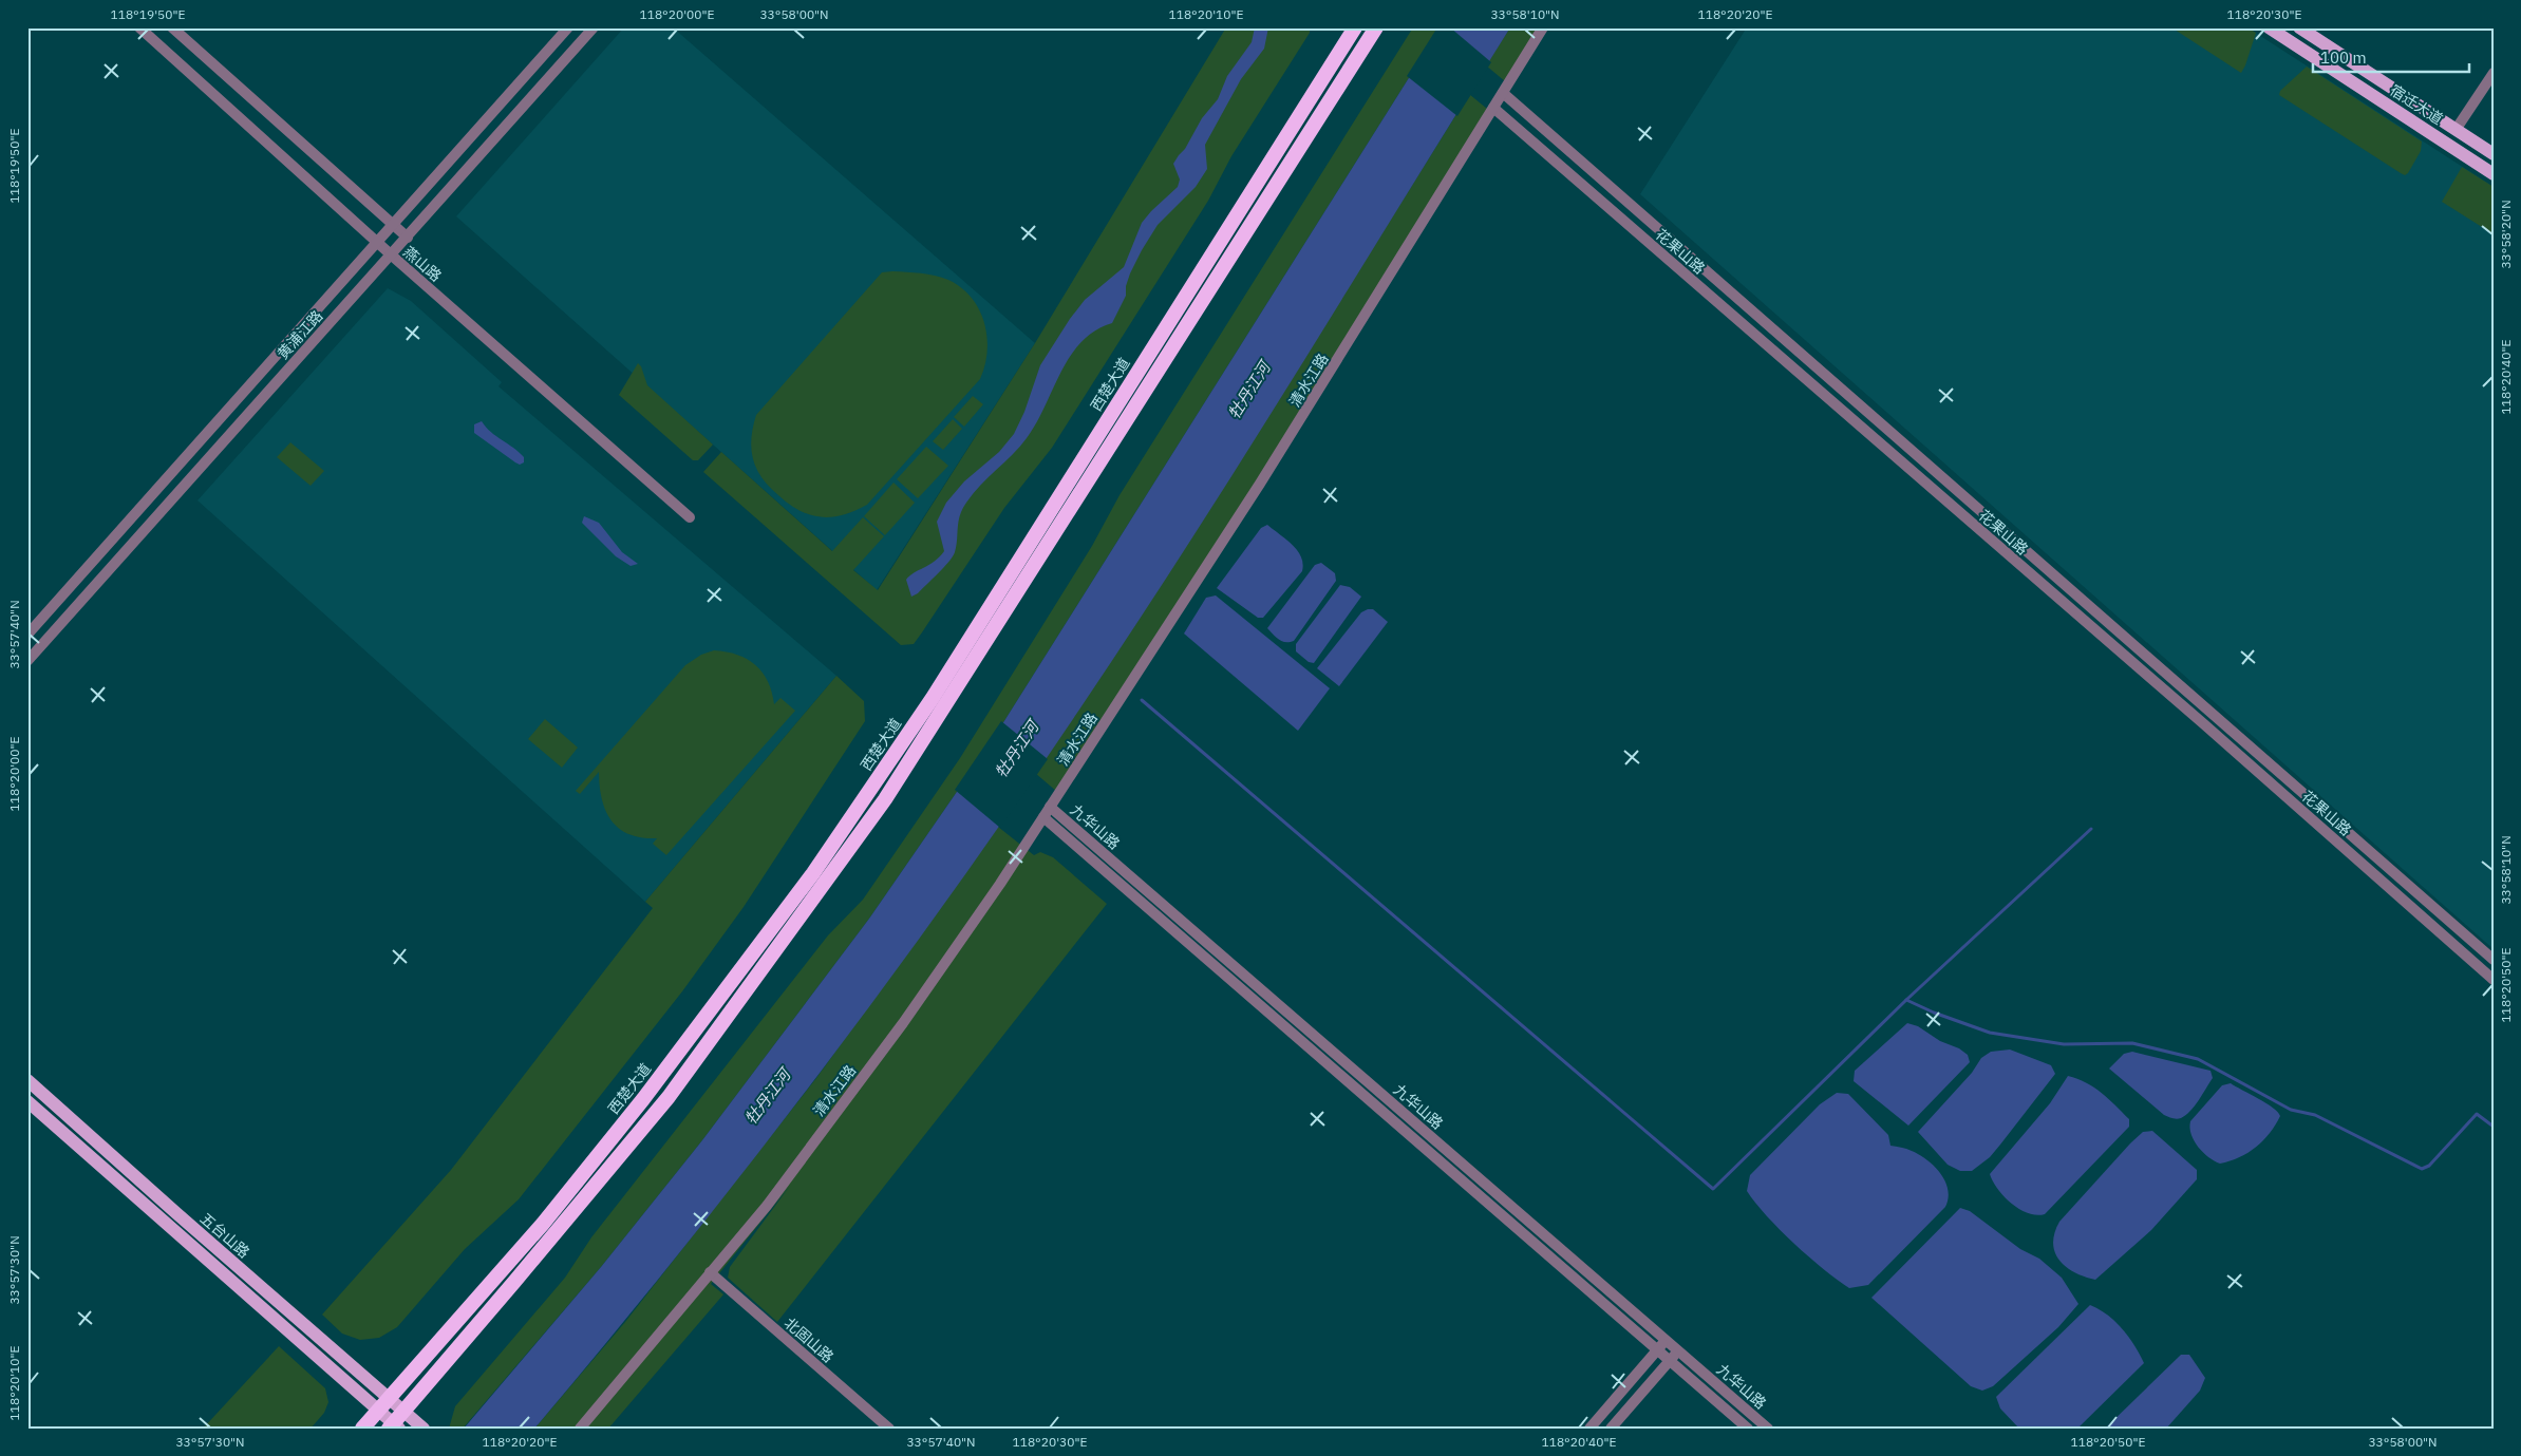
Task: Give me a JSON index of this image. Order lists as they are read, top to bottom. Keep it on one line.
{"streets":{"highway":["西楚大道"],"main road":["宿迁大道","五台山路"],"street":["花果山路","燕山路","黄浦江路","清水江路","九华山路","北固山路"]},"crossings":[["花果山路","清水江路"],["燕山路","黄浦江路"],["清水江路","九华山路"],["清水江路","北固山路"],["西楚大道","五台山路"]],"water":["牡丹江河"],"scale_bar":"100 m","coordinates":["118°19'50\"E","118°20'00\"E","33°58'00\"N","118°20'10\"E","33°58'10\"N","118°20'20\"E","118°20'30\"E","33°58'20\"N","118°20'40\"E","33°57'40\"N","118°20'50\"E","33°57'30\"N"]}
